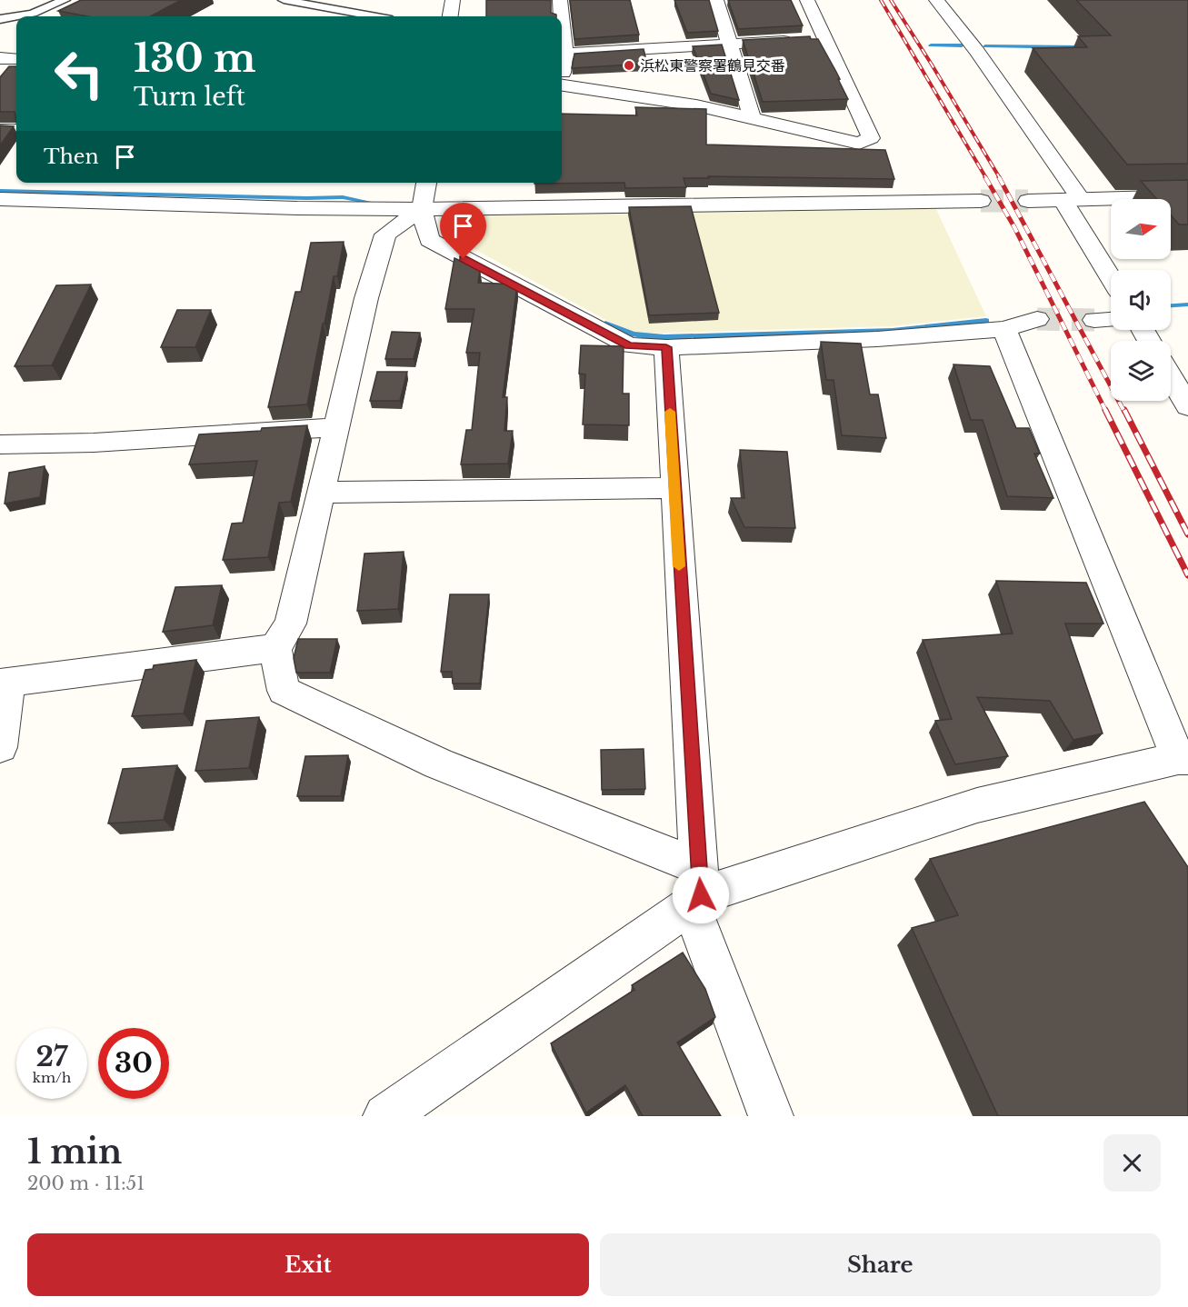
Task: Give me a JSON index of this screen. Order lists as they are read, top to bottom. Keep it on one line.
{"places":["浜松東警察署鶴見交番"],"north":"right","page":{"turn":["130 m","Turn left"],"then":"Then","speed":"27 km/h","limit":"30","heading":["1 min","200 m · 11:51"],"buttons":["Exit","Share"]}}
